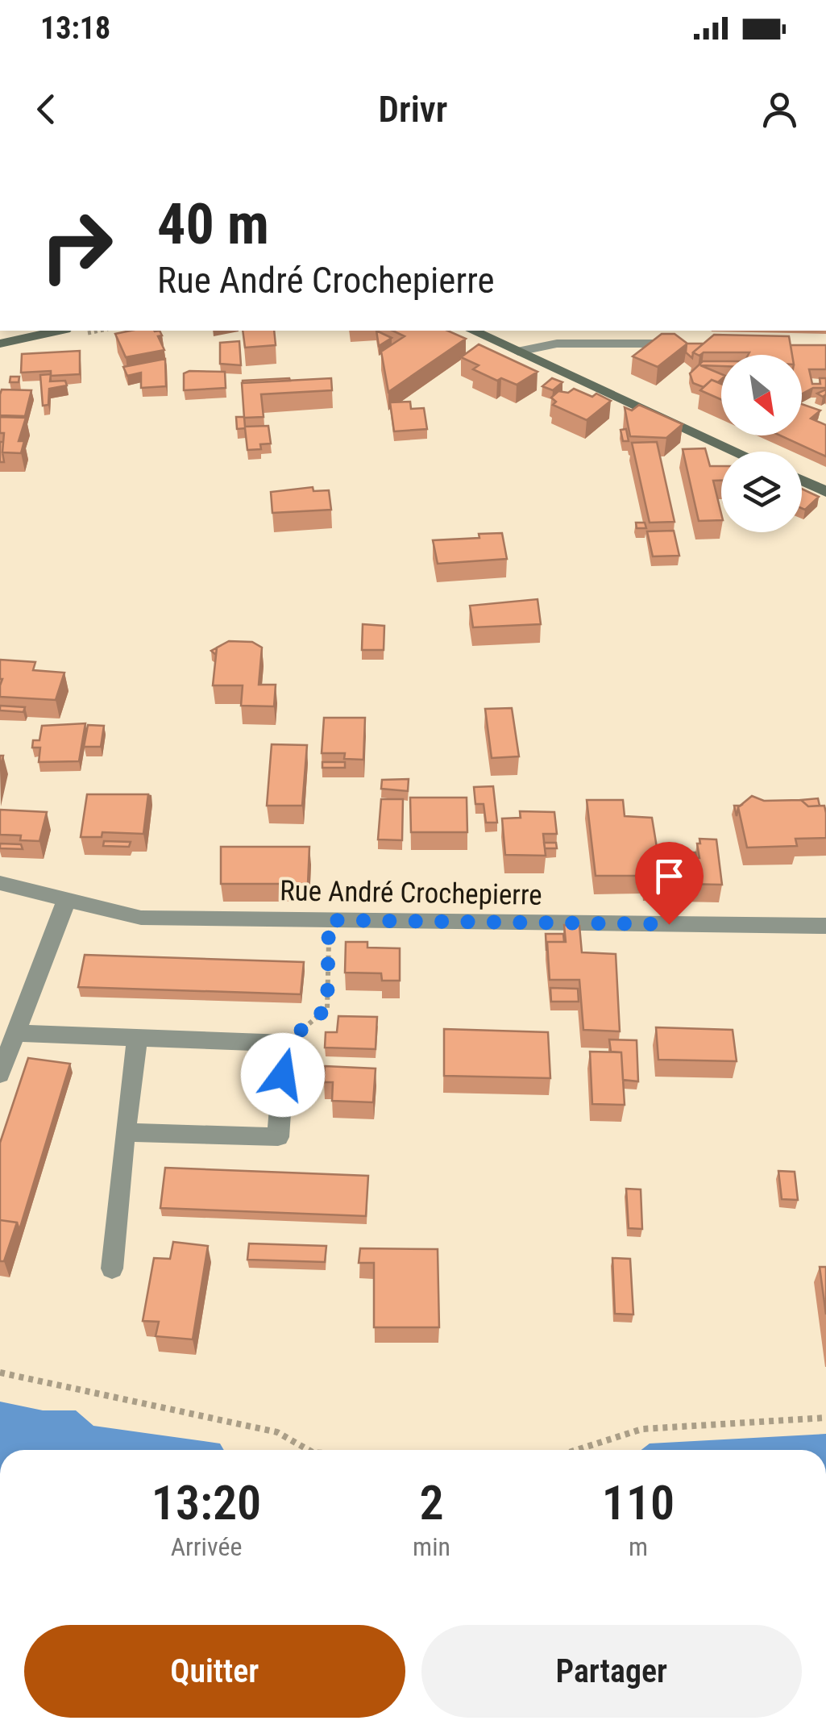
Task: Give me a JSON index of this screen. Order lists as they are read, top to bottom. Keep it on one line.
{"streets":{"street":["Rue André Crochepierre"]},"north":"bottom right","page":{"status":"13:18","header":"Drivr","turn":["40 m","Rue André Crochepierre"],"eta":["13:20","Arrivée","2","min","110","m"],"buttons":["Quitter","Partager"]}}
